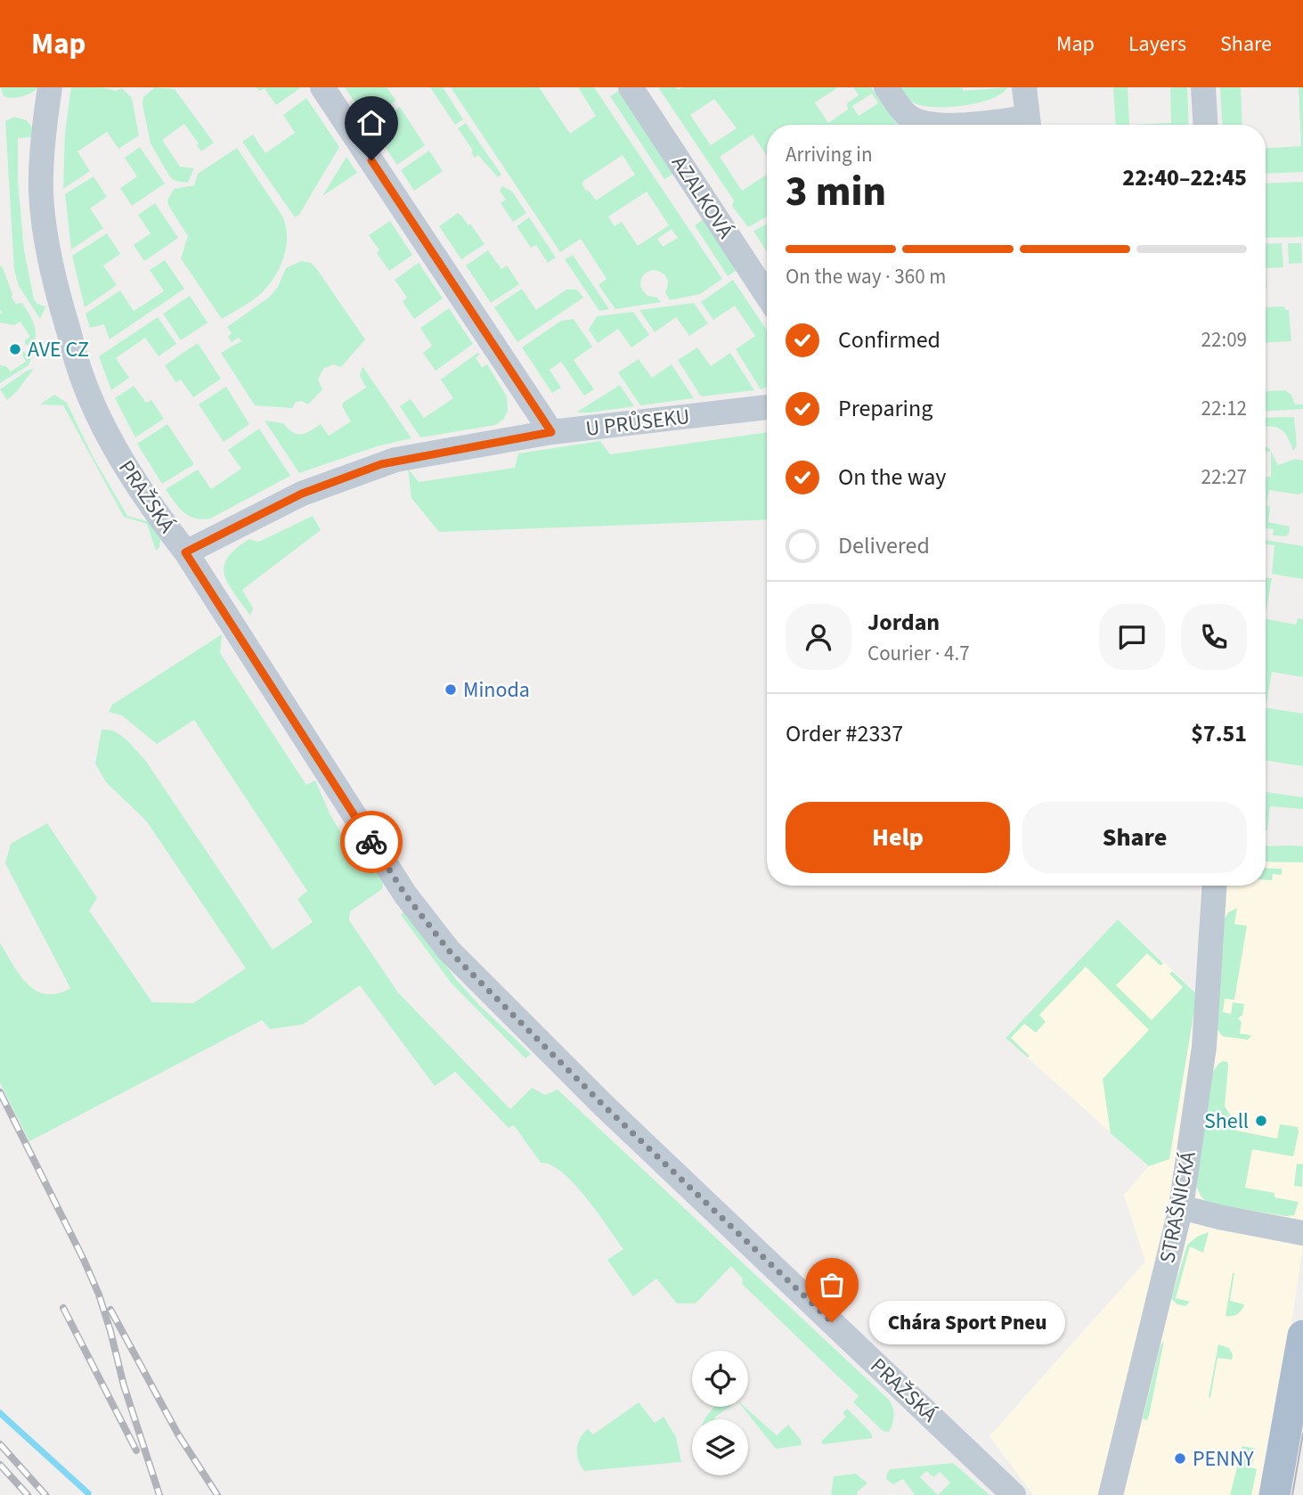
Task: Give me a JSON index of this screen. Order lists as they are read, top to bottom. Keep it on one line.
{"streets":{"street":["AZALKOVÁ","U PRŮSEKU","PRAŽSKÁ","STRAŠNICKÁ"]},"crossings":[["U PRŮSEKU","PRAŽSKÁ"]],"places":["AVE CZ","Minoda","Shell","Chára Sport Pneu","PENNY"],"page":{"header":"Map","nav":["Map","Layers","Share"],"heading":["3 min","Arriving in","22:40–22:45"],"panel":["Jordan","Courier · 4.7","Order #2337","$7.51"],"bar":"On the way · 360 m","list":[["Confirmed","22:09"],["Preparing","22:12"],["On the way","22:27"],"Delivered"],"buttons":["Help","Share"],"bubble":"Chára Sport Pneu"}}
